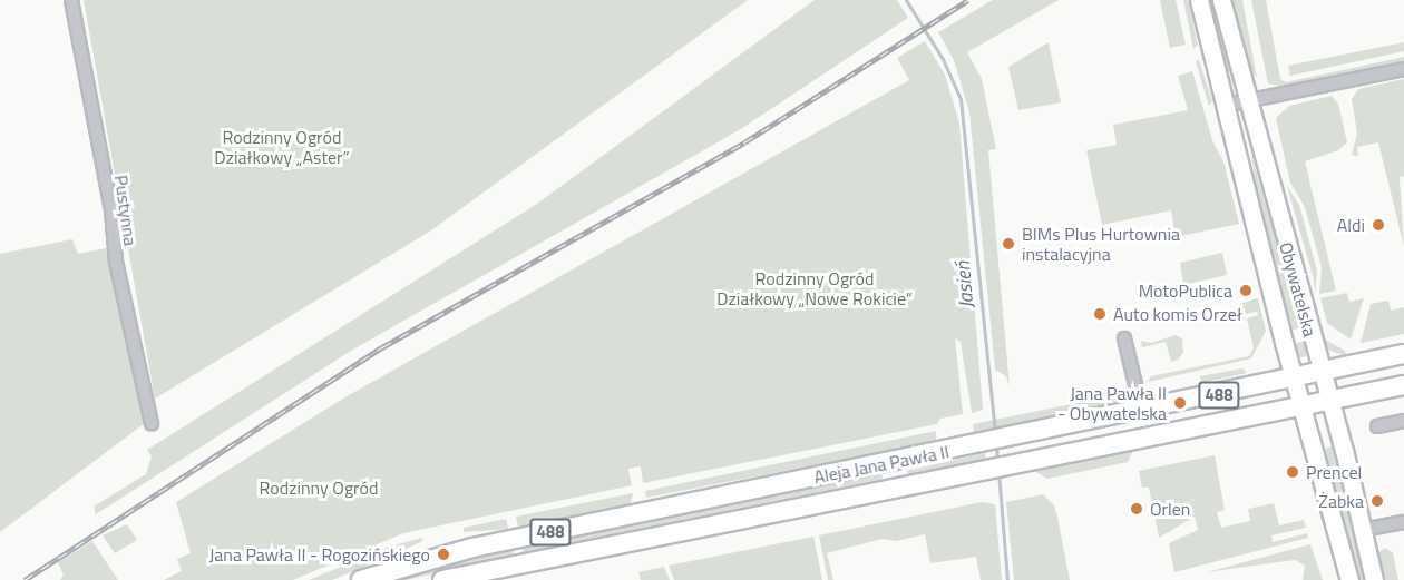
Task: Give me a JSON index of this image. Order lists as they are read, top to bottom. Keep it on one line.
{"streets":{"main road":["Obywatelska","488","Aleja Jana Pawła II"],"street":["Pustynna"]},"crossings":[["Obywatelska","Aleja Jana Pawła II"]],"water":["Jasień"],"parks":["Rodzinny Ogród Działkowy „Aster”","Rodzinny Ogród Działkowy „Nowe Rokicie”","Rodzinny Ogród"],"places":["Aldi","BIMs Plus Hurtownia instalacyjna","MotoPublica","Auto komis Orzeł","Jana Pawła II - Obywatelska","Prencel","Żabka","Orlen","Jana Pawła II - Rogozińskiego"]}
